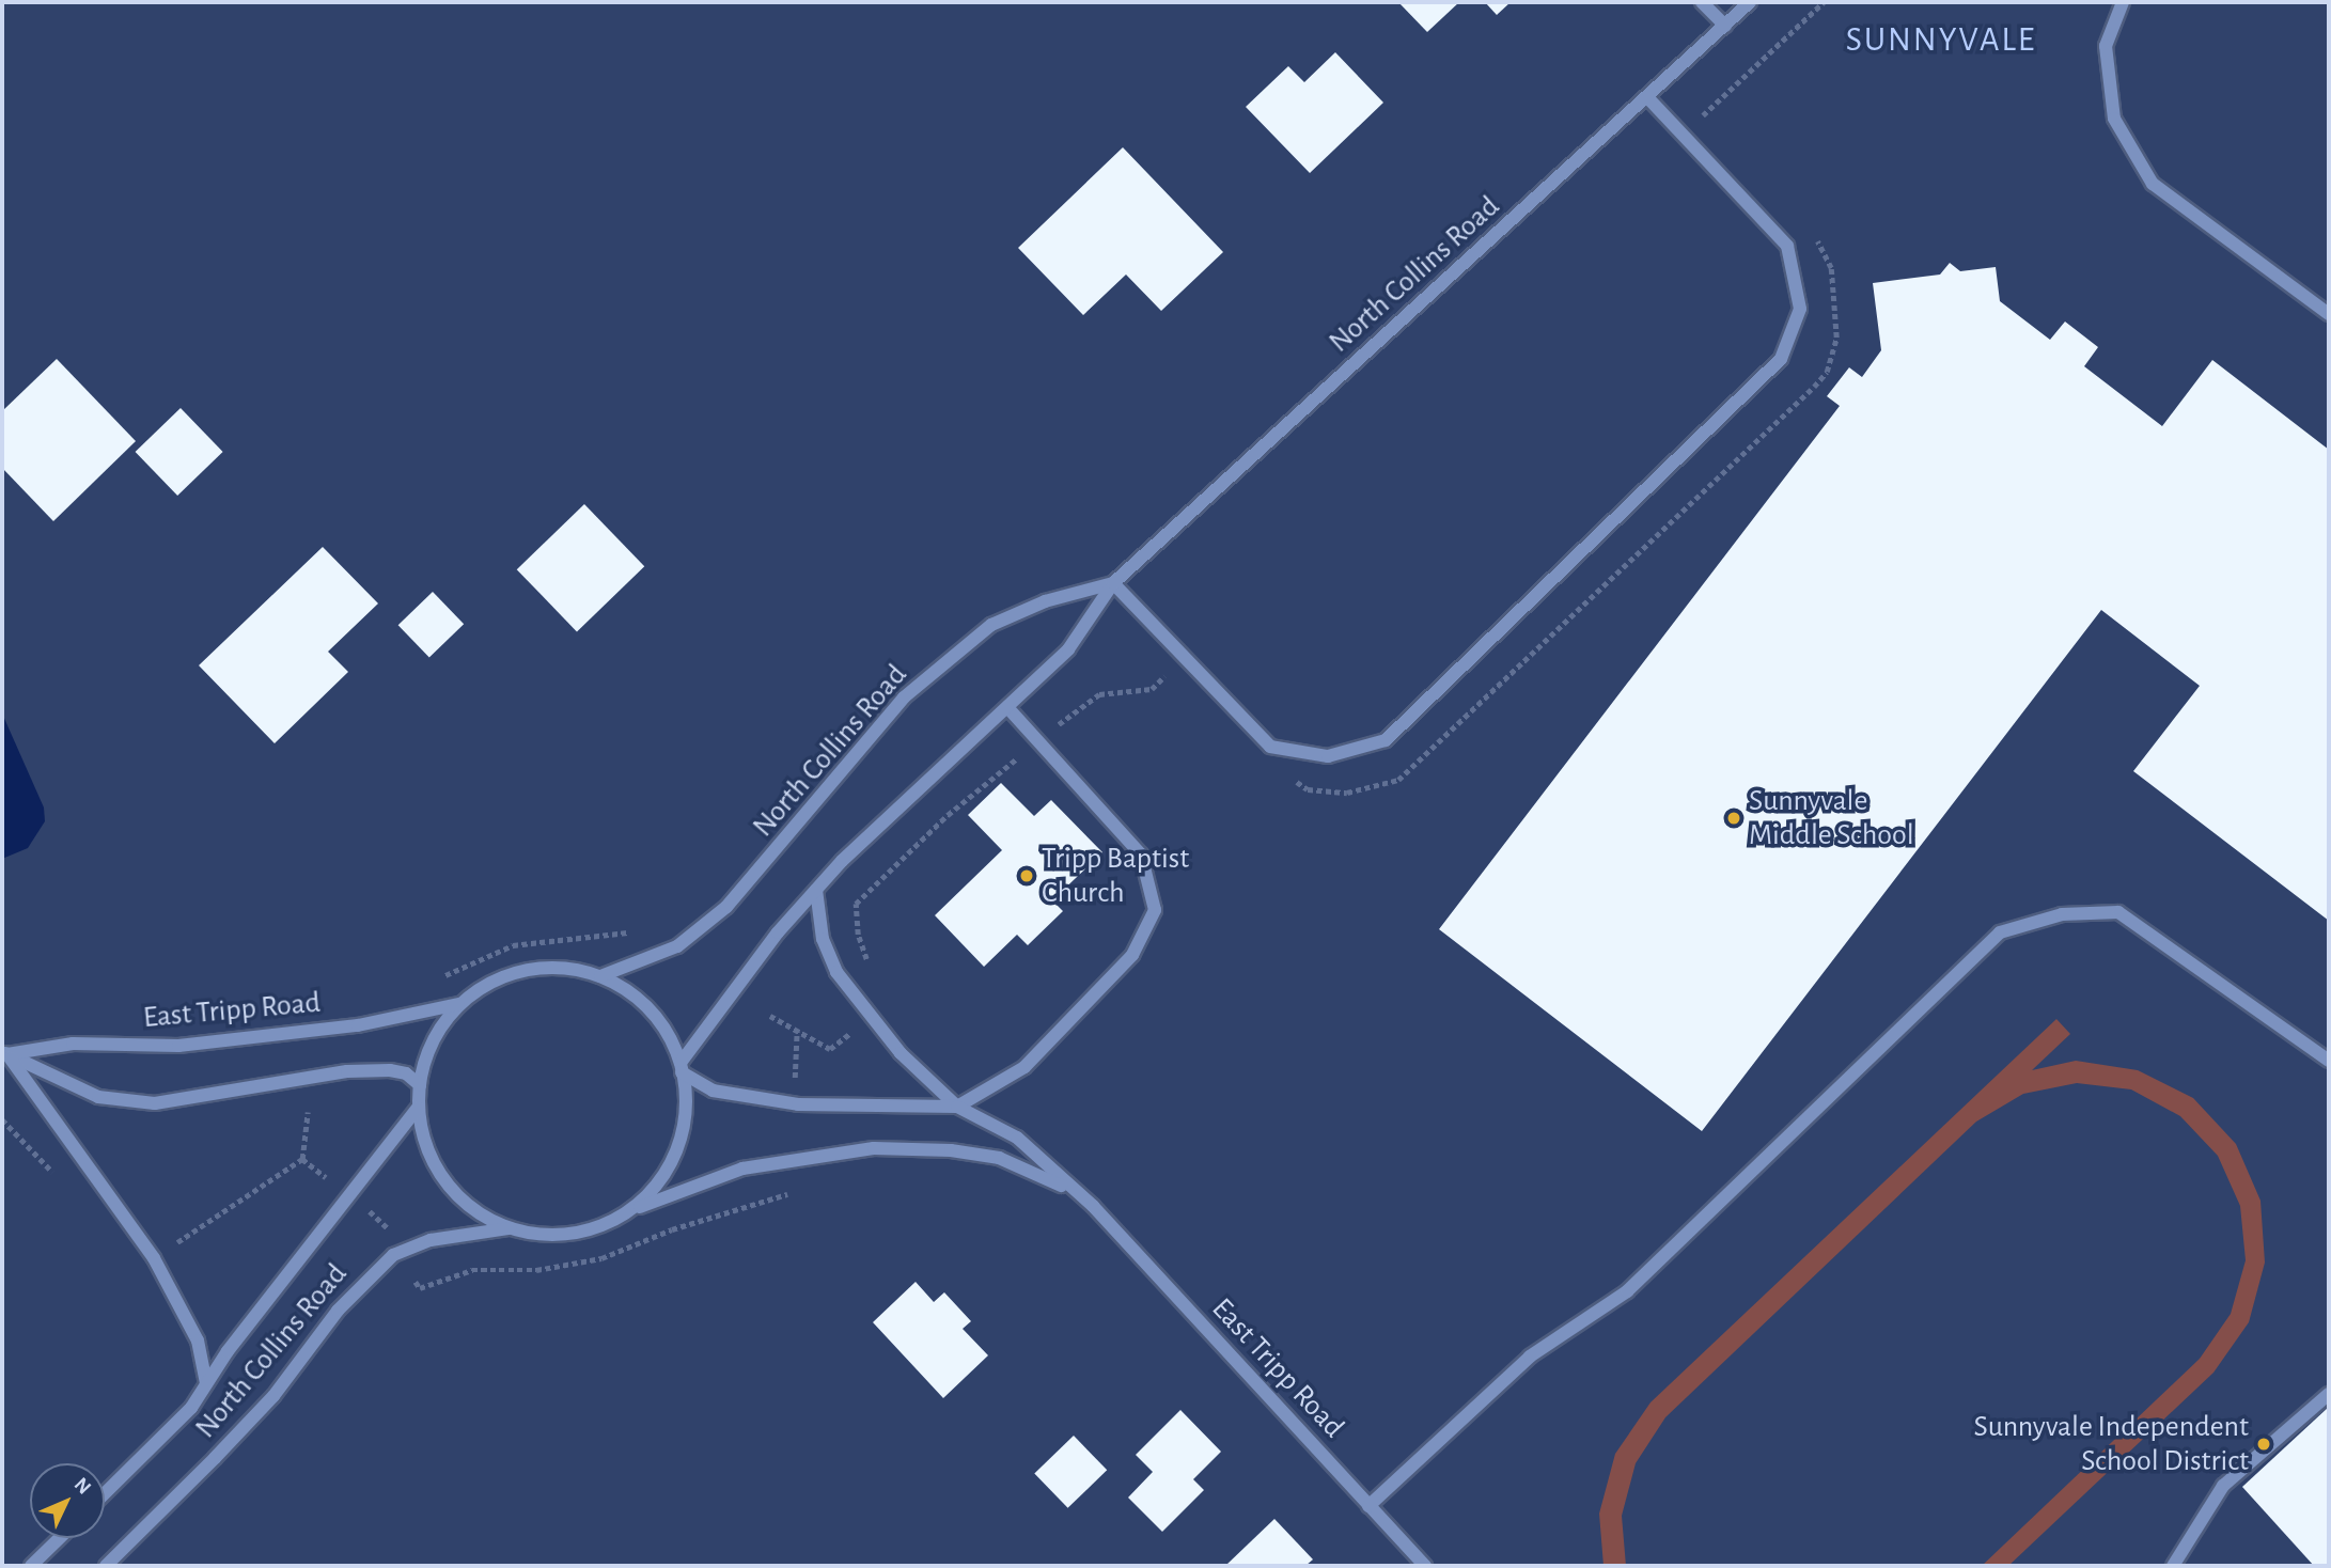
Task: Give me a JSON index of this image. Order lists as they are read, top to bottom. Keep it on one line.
{"streets":{"street":["North Collins Road","East Tripp Road"]},"crossings":[["North Collins Road","East Tripp Road"]],"districts":["SUNNYVALE"],"places":["Sunnyvale Middle School","Tripp Baptist Church","Sunnyvale Independent School District"],"north":"top right"}
